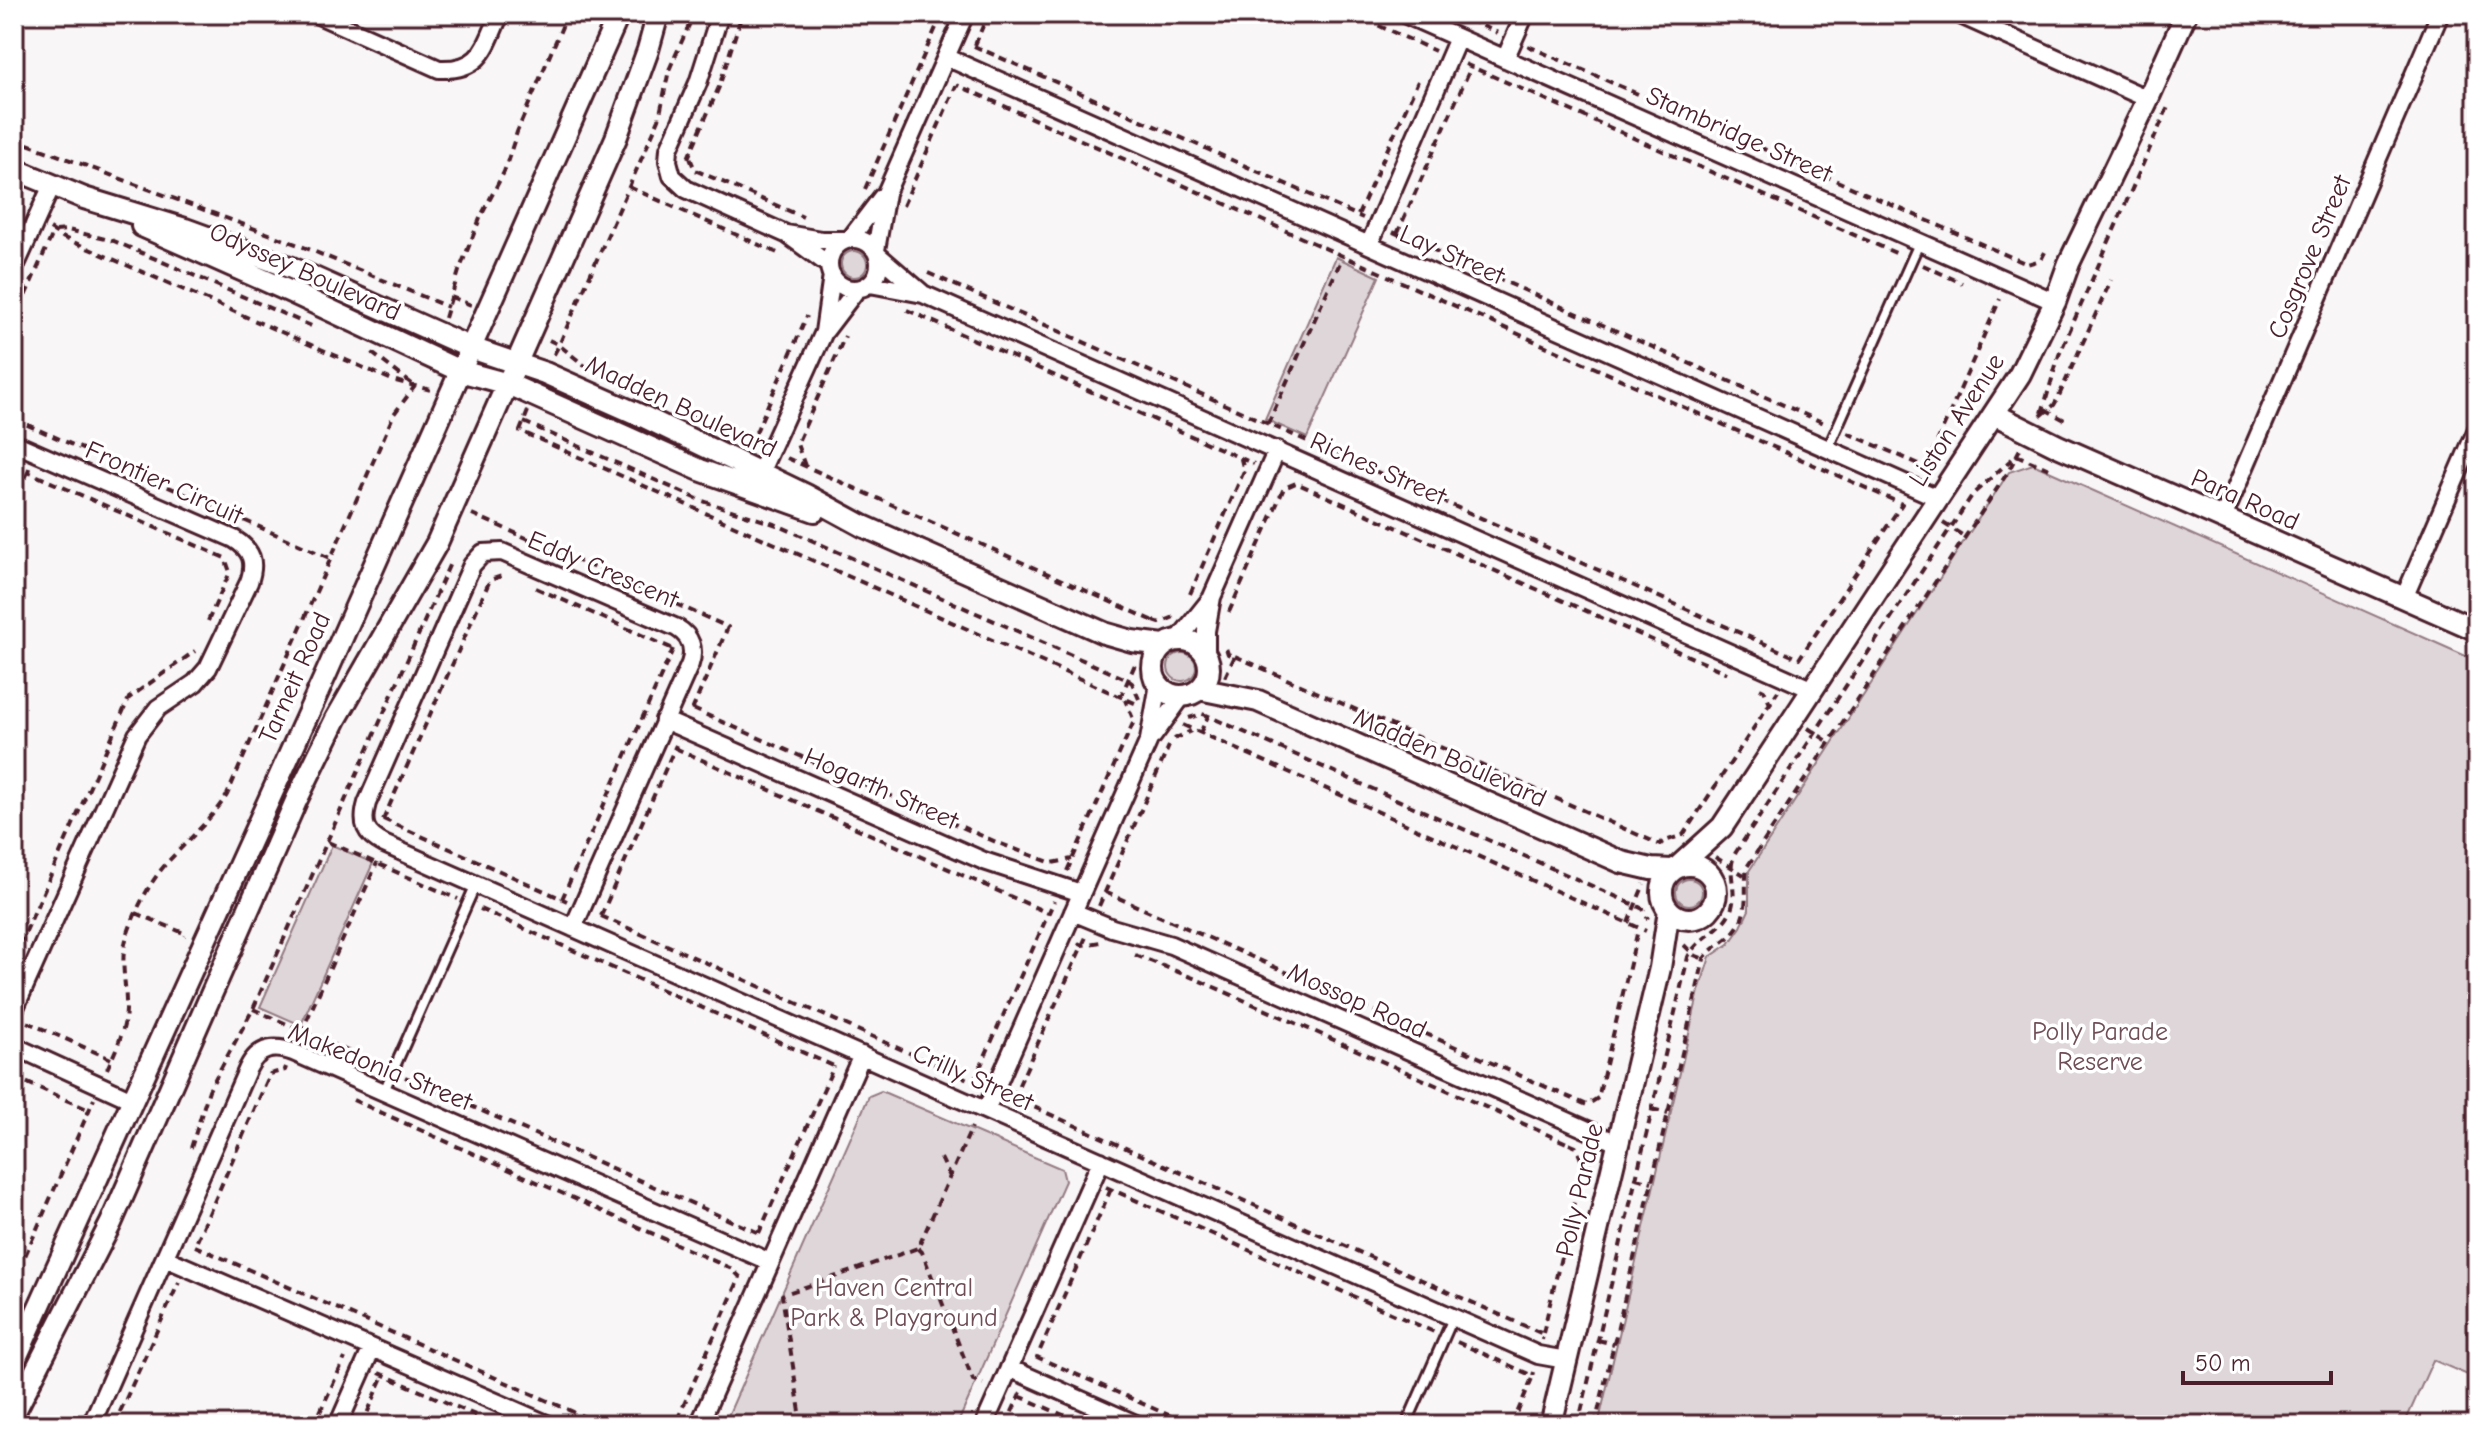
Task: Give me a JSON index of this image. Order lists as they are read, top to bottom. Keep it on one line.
{"streets":{"street":["Stambridge Street","Lay Street","Cosgrove Street","Odyssey Boulevard","Madden Boulevard","Liston Avenue","Riches Street","Frontier Circuit","Para Road","Eddy Crescent","Tarneit Road","Hogarth Street","Mossop Road","Makedonia Street","Crilly Street","Polly Parade"]},"crossings":[["Stambridge Street","Liston Avenue"],["Lay Street","Liston Avenue"],["Cosgrove Street","Para Road"],["Odyssey Boulevard","Madden Boulevard"],["Odyssey Boulevard","Tarneit Road"],["Madden Boulevard","Liston Avenue"],["Madden Boulevard","Tarneit Road"],["Madden Boulevard","Polly Parade"],["Liston Avenue","Riches Street"],["Liston Avenue","Para Road"],["Liston Avenue","Polly Parade"],["Eddy Crescent","Hogarth Street"],["Eddy Crescent","Crilly Street"],["Mossop Road","Polly Parade"],["Crilly Street","Polly Parade"]],"parks":["Polly Parade Reserve","Haven Central Park & Playground"],"scale_bar":"50 m"}
